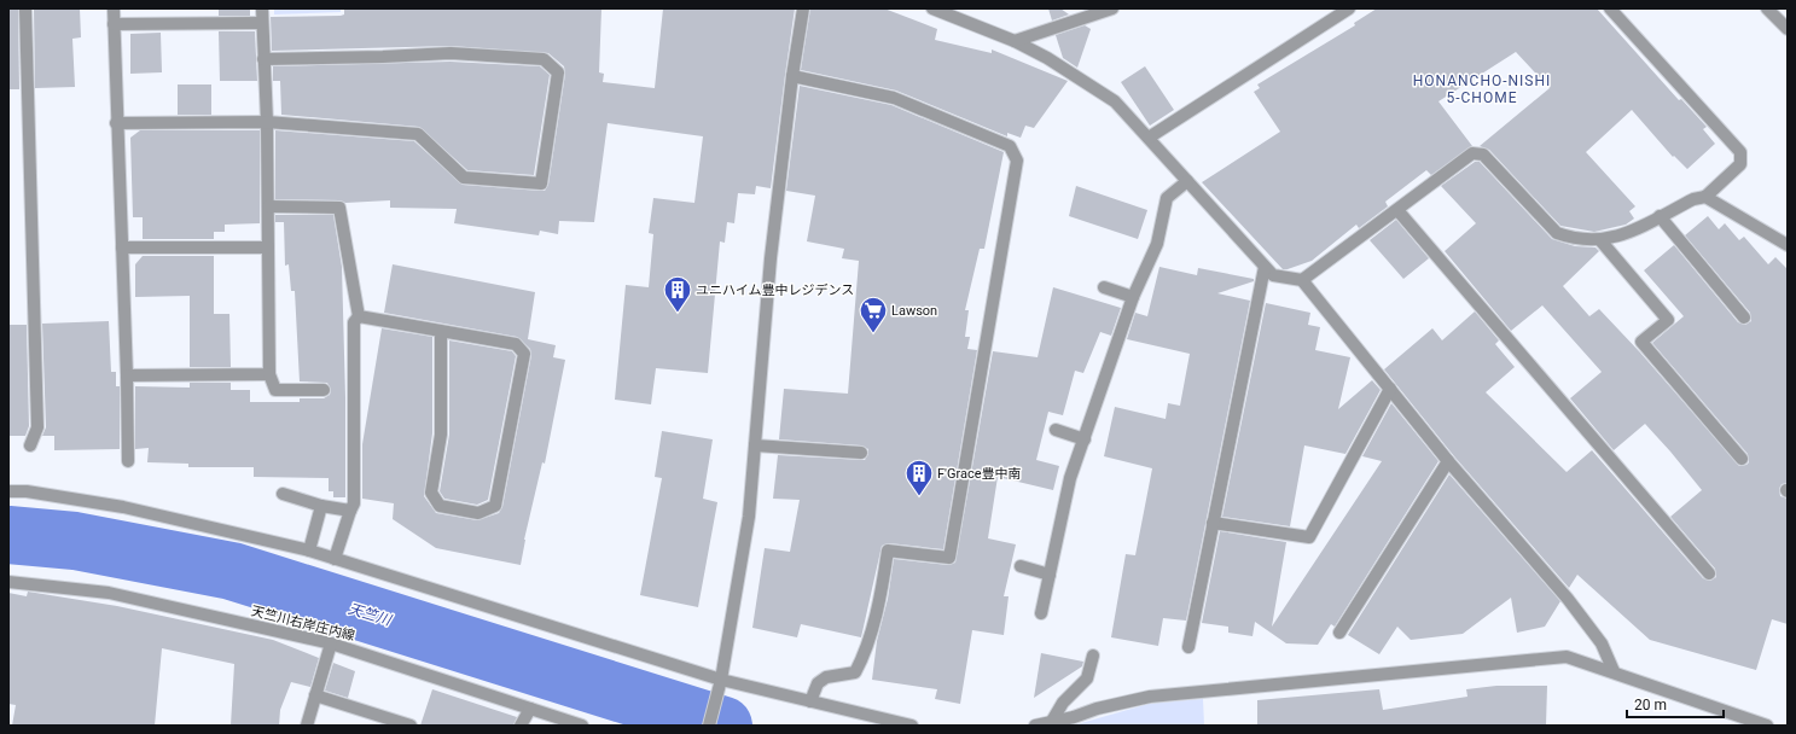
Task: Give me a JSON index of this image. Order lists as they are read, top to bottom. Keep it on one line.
{"streets":{"street":["天竺川右岸庄内線"]},"districts":["HONANCHO-NISHI 5-CHOME"],"water":["天竺川"],"places":{"building":["ユニハイム豊中レジデンス","F'Grace豊中南"],"supermarket":["Lawson"]},"scale_bar":"20 m"}
